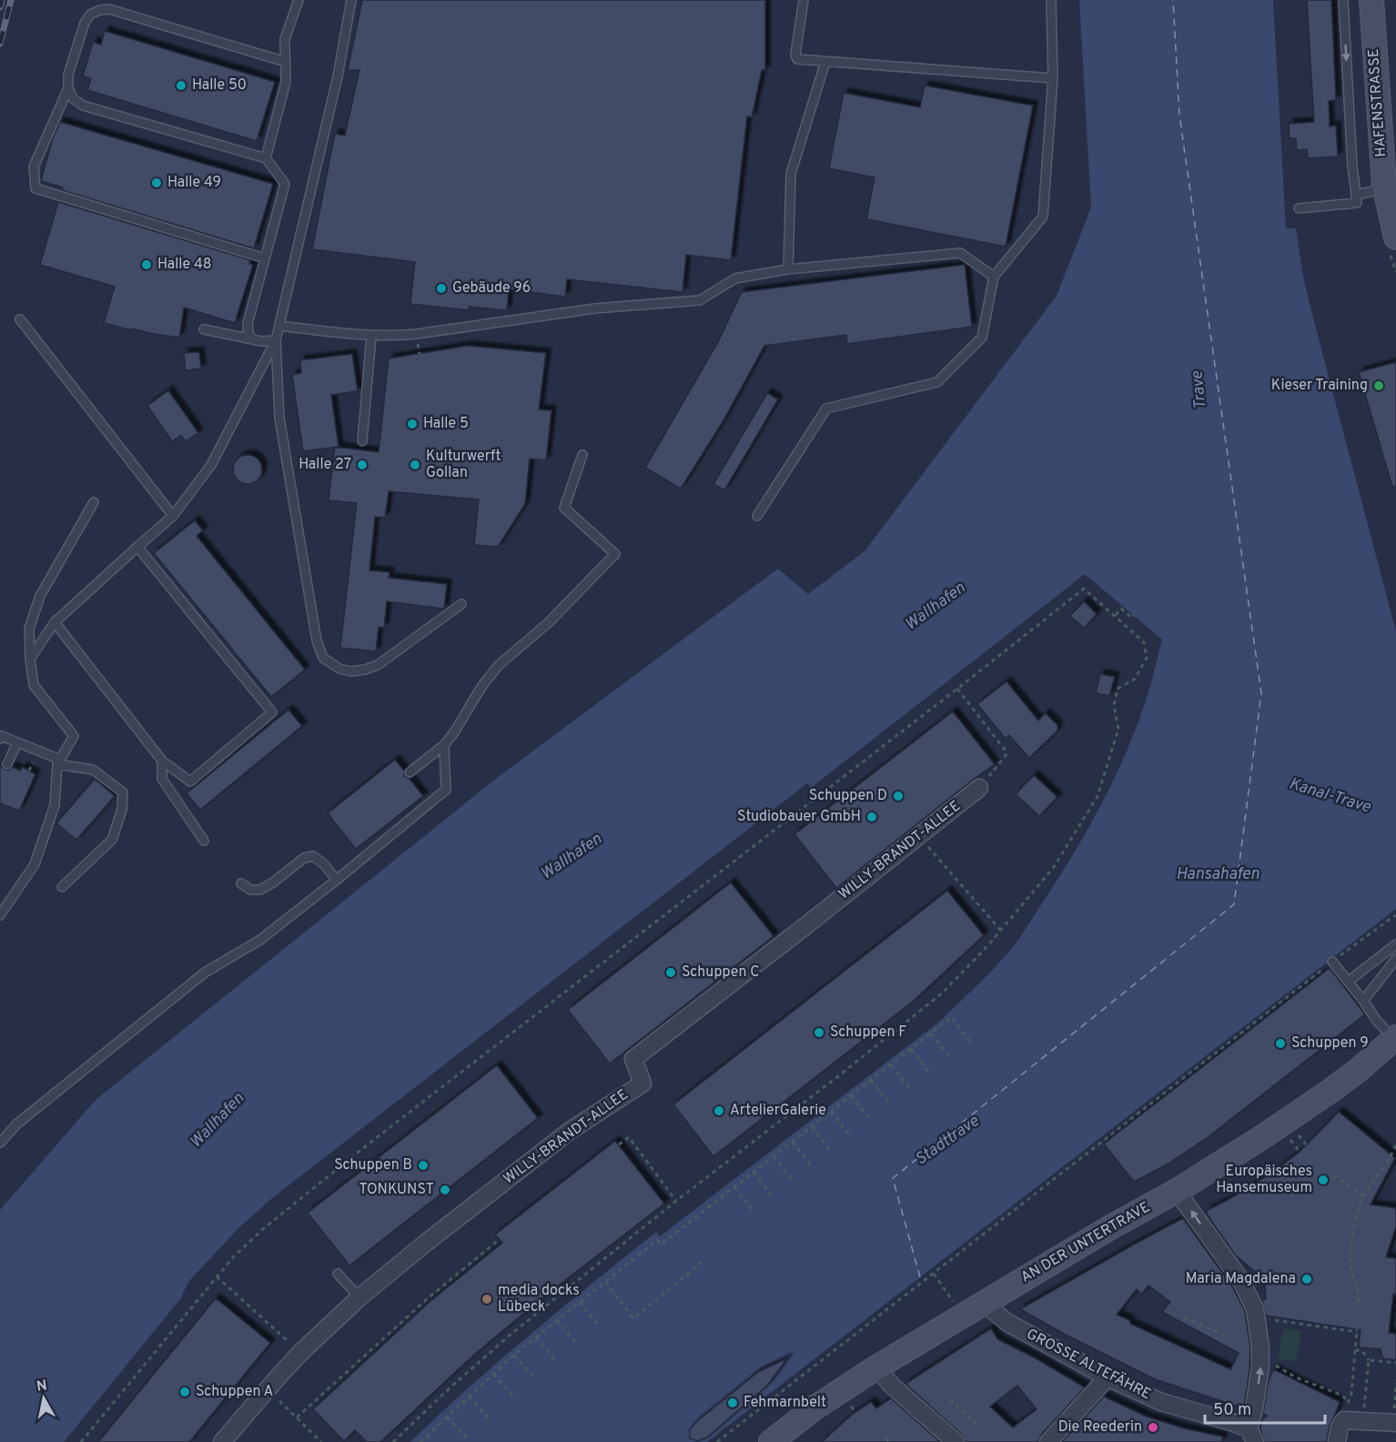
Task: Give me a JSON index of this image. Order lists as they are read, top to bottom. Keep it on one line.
{"streets":{"main road":["HAFENSTRASSE","AN DER UNTERTRAVE"],"street":["WILLY-BRANDT-ALLEE","GROSSE ALTEFÄHRE"]},"crossings":[["AN DER UNTERTRAVE","GROSSE ALTEFÄHRE"]],"water":["Trave","Wallhafen","Kanal-Trave","Hansahafen","Stadttrave"],"places":["Halle 50","Halle 49","Halle 48","Gebäude 96","Kieser Training","Halle 5","Halle 27","Kulturwerft Gollan","Schuppen D","Studiobauer GmbH","Schuppen C","Schuppen F","Schuppen 9","ArtelierGalerie","Schuppen B","Europäisches Hansemuseum","TONKUNST","Maria Magdalena","media docks Lübeck","Schuppen A","Fehmarnbelt","Die Reederin"],"scale_bar":"50 m","north":"top"}
